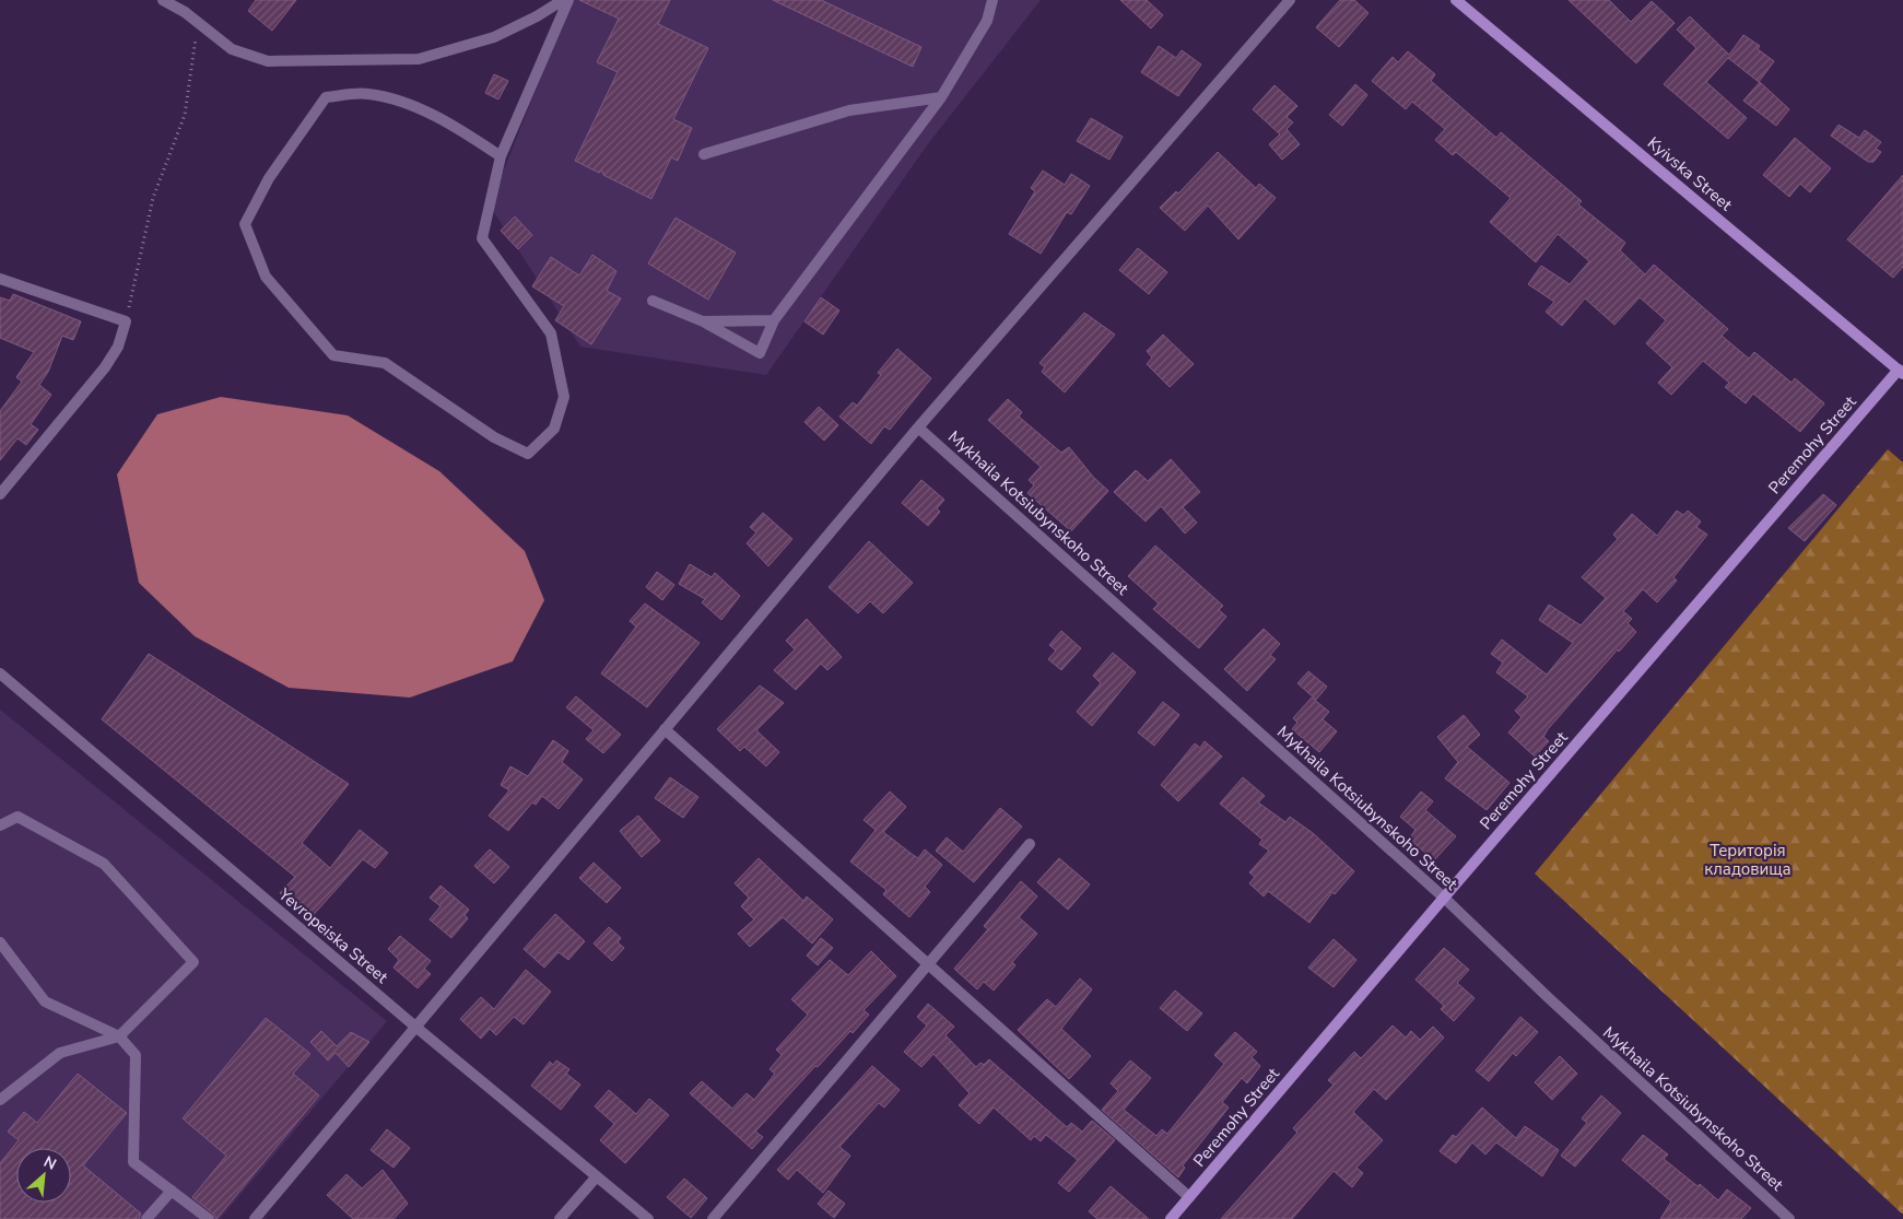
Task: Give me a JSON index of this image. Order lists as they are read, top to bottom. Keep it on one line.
{"streets":{"street":["Kyivska Street","Peremohy Street","Mykhaila Kotsiubynskoho Street","Yevropeiska Street"]},"crossings":[["Kyivska Street","Peremohy Street"],["Peremohy Street","Mykhaila Kotsiubynskoho Street"]],"parks":["Територія кладовища"],"north":"top right"}
